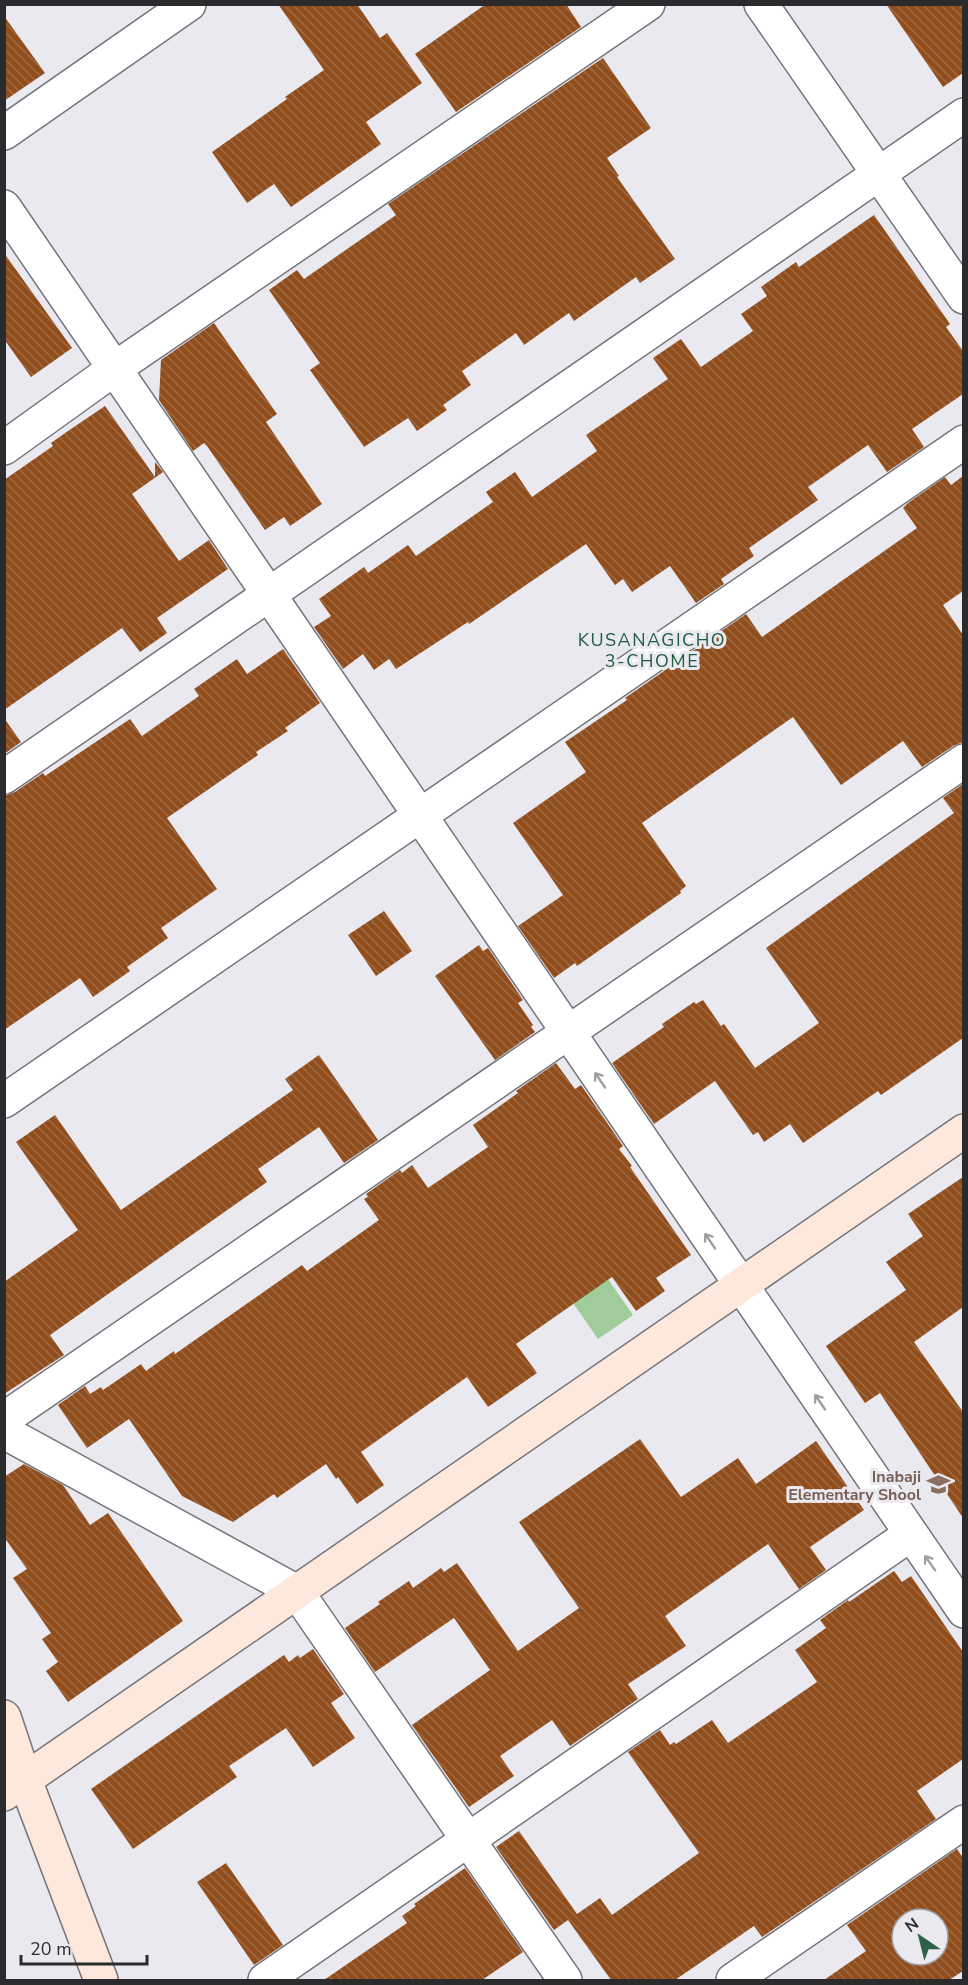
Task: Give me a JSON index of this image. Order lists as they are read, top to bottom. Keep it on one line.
{"districts":["KUSANAGICHO 3-CHOME"],"places":{"school or university":["Inabaji Elementary Shool"]},"scale_bar":"20 m","north":"top left"}
